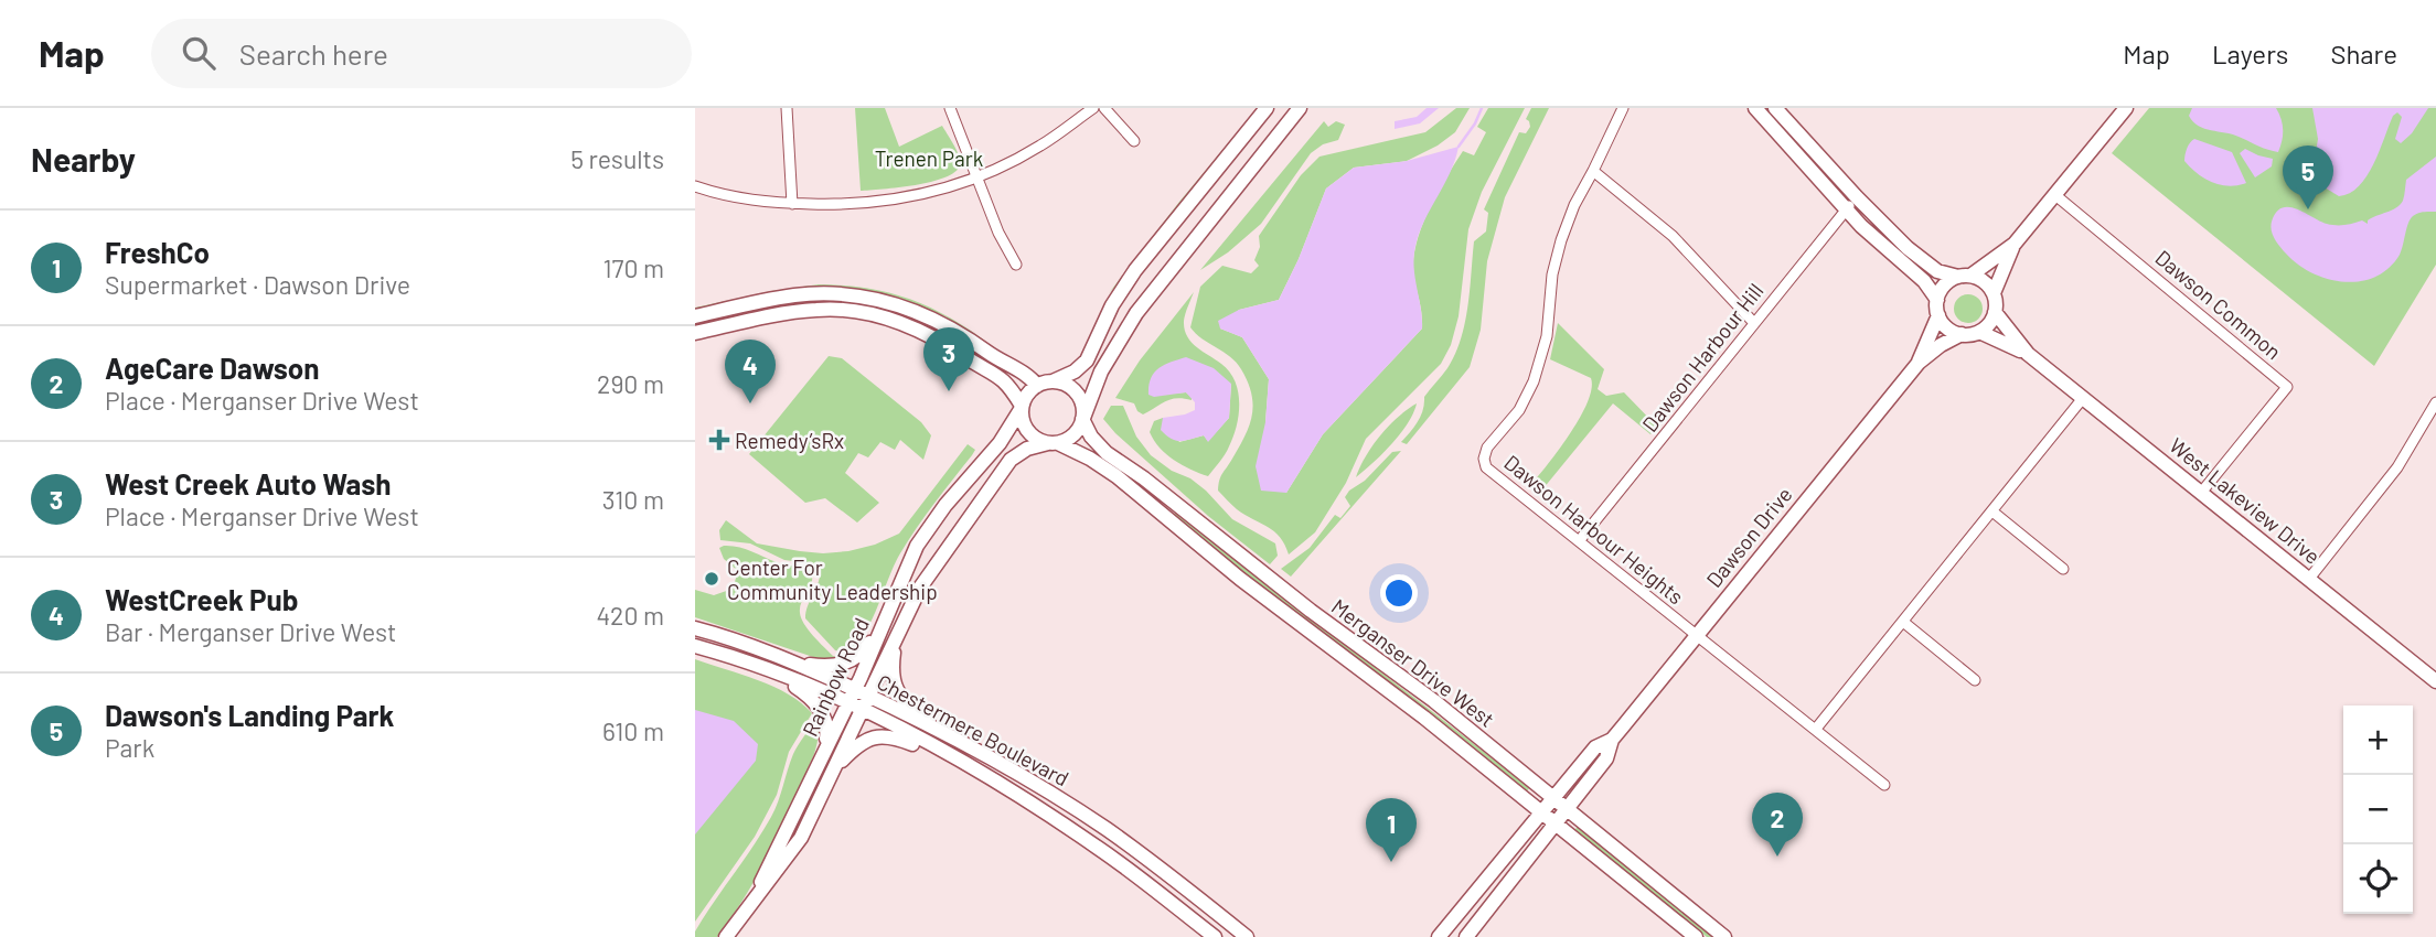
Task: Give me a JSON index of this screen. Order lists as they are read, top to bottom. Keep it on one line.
{"streets":{"street":["Dawson Common","Dawson Harbour Hill","West Lakeview Drive","Dawson Harbour Heights","Dawson Drive","Merganser Drive West","Rainbow Road","Chestermere Boulevard"]},"crossings":[["Dawson Common","West Lakeview Drive"],["Dawson Harbour Hill","Dawson Harbour Heights"],["West Lakeview Drive","Dawson Drive"],["Dawson Harbour Heights","Dawson Drive"],["Dawson Drive","Merganser Drive West"],["Merganser Drive West","Rainbow Road"],["Rainbow Road","Chestermere Boulevard"]],"parks":["Trenen Park"],"places":{"health":["Remedy’sRx"],"other":["Center For Community Leadership"]},"page":{"header":"Map","search":"Search here","nav":["Map","Layers","Share"],"heading":["Nearby","5 results"],"pins":["5","3","4","2","1"],"list":[{"mark":"1","name":"FreshCo","note":"Supermarket · Dawson Drive","value":"170 m"},{"mark":"2","name":"AgeCare Dawson","note":"Place · Merganser Drive West","value":"290 m"},{"mark":"3","name":"West Creek Auto Wash","note":"Place · Merganser Drive West","value":"310 m"},{"mark":"4","name":"WestCreek Pub","note":"Bar · Merganser Drive West","value":"420 m"},{"mark":"5","name":"Dawson's Landing Park","note":"Park","value":"610 m"}],"map_buttons":["+","−"]}}
